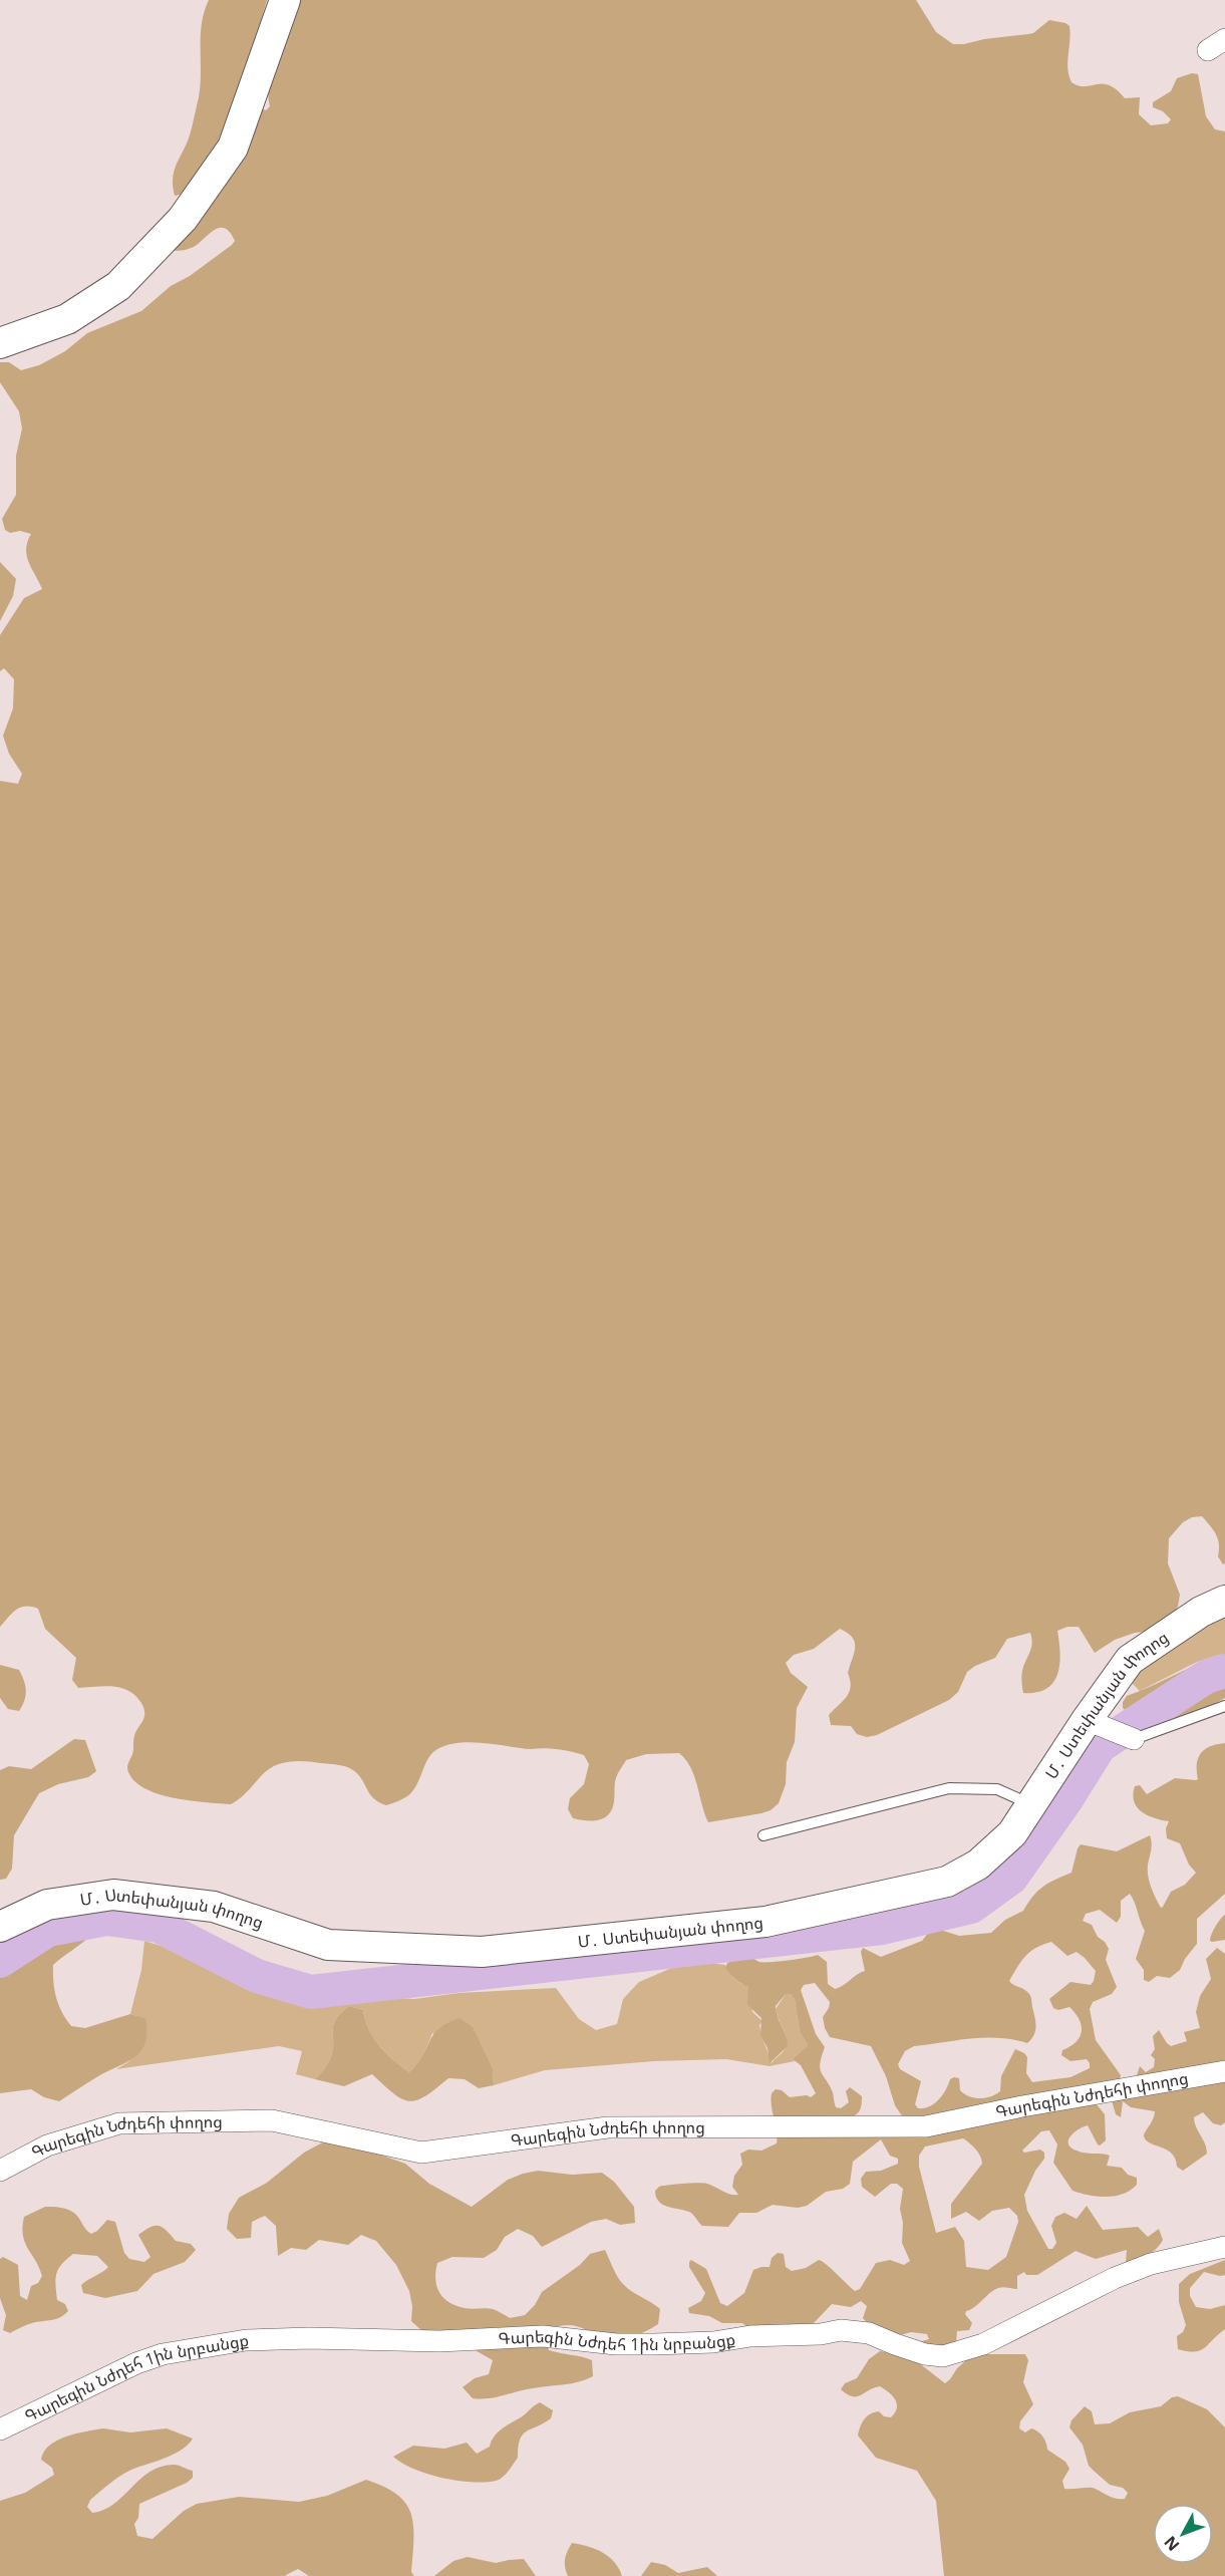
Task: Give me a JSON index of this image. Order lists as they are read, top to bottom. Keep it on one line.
{"streets":{"street":["Մ․ Ստեփանյան փողոց","Գարեգին Նժդեհի փողոց","Գարեգին Նժդեհ 1ին նրբանցք"]},"north":"bottom left"}
